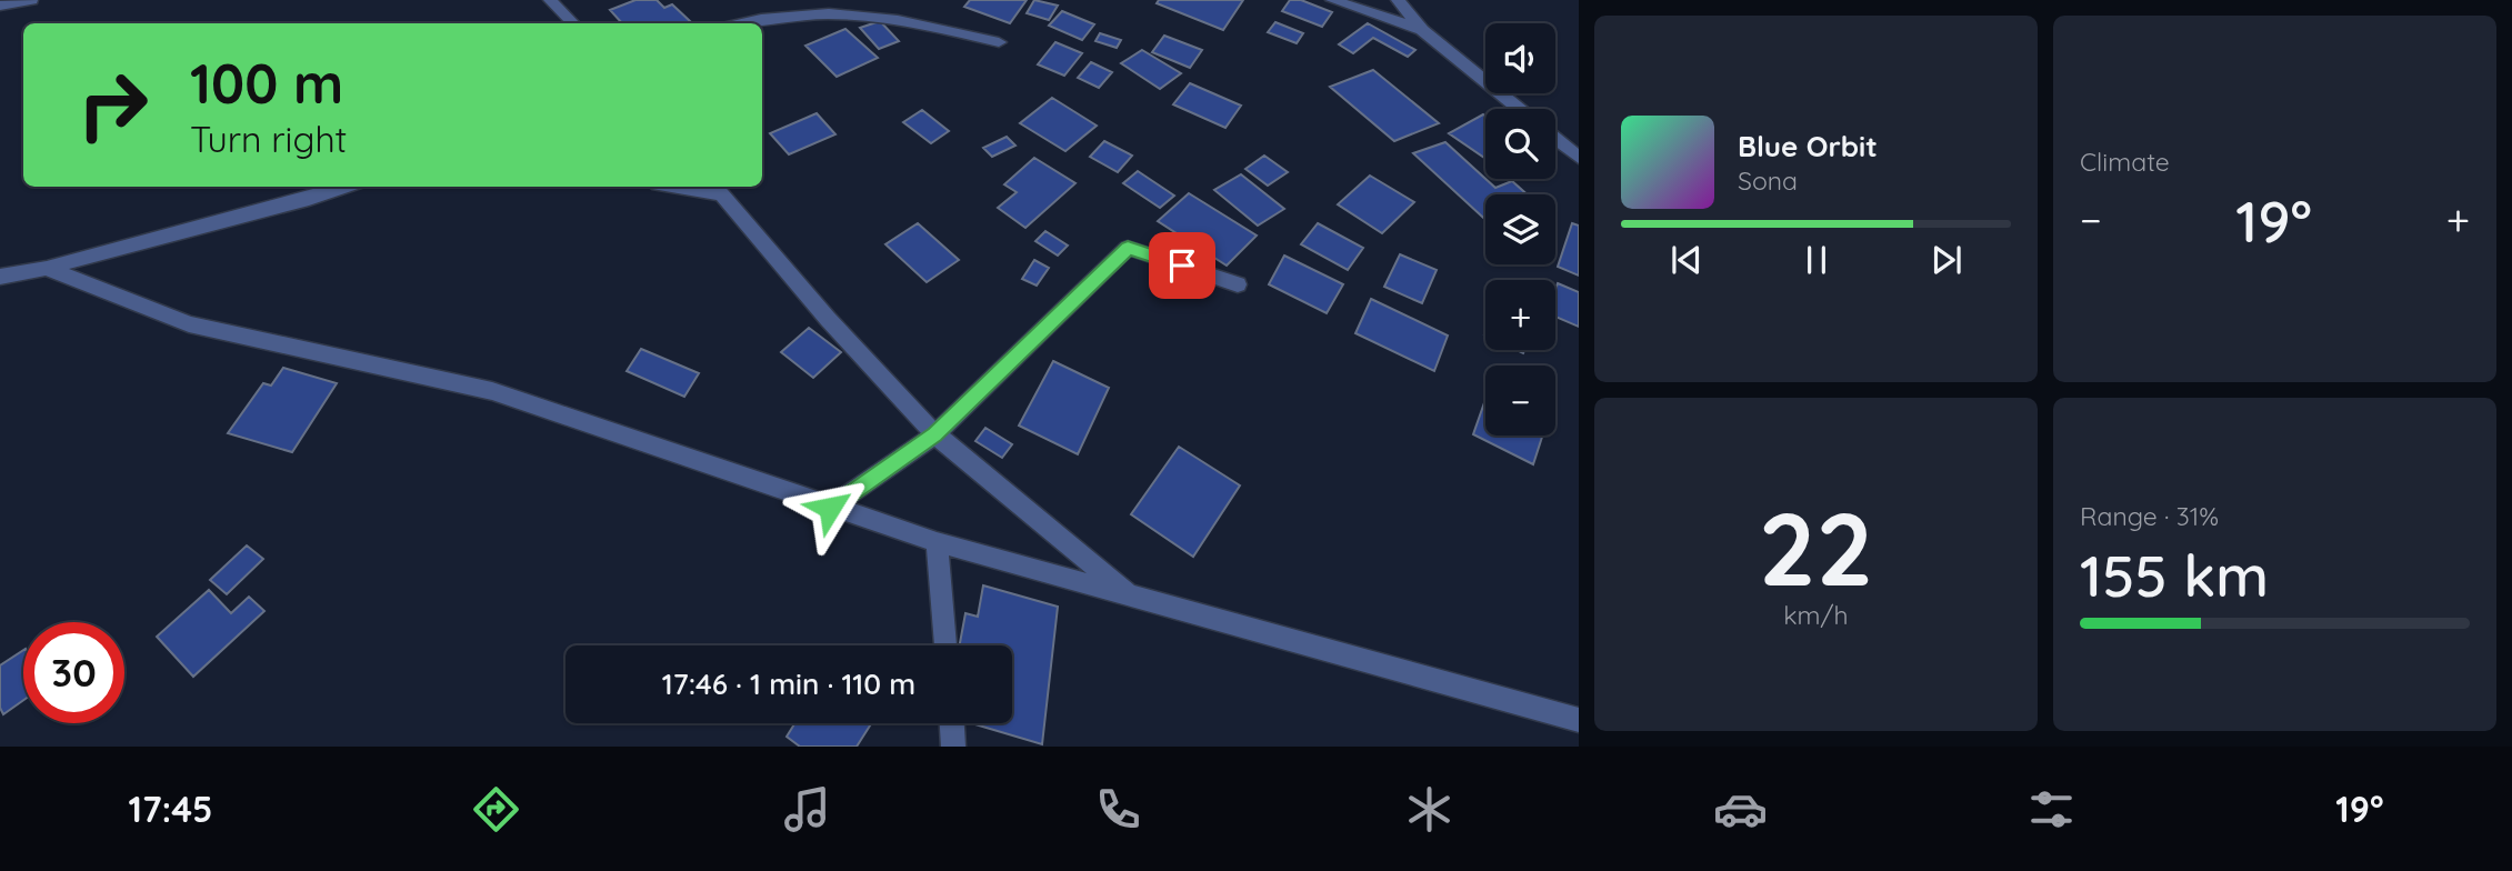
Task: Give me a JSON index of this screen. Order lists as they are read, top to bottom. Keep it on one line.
{"page":{"tile":["Climate",["22","km/h"],["Range · 31%","155 km"]],"map_buttons":["+","−"],"turn":["100 m","Turn right"],"song":["Blue Orbit","Sona"],"heat":["−","19°","+"],"limit":"30","trip":"17:46 · 1 min · 110 m","tabs":["17:45","19°"]}}
